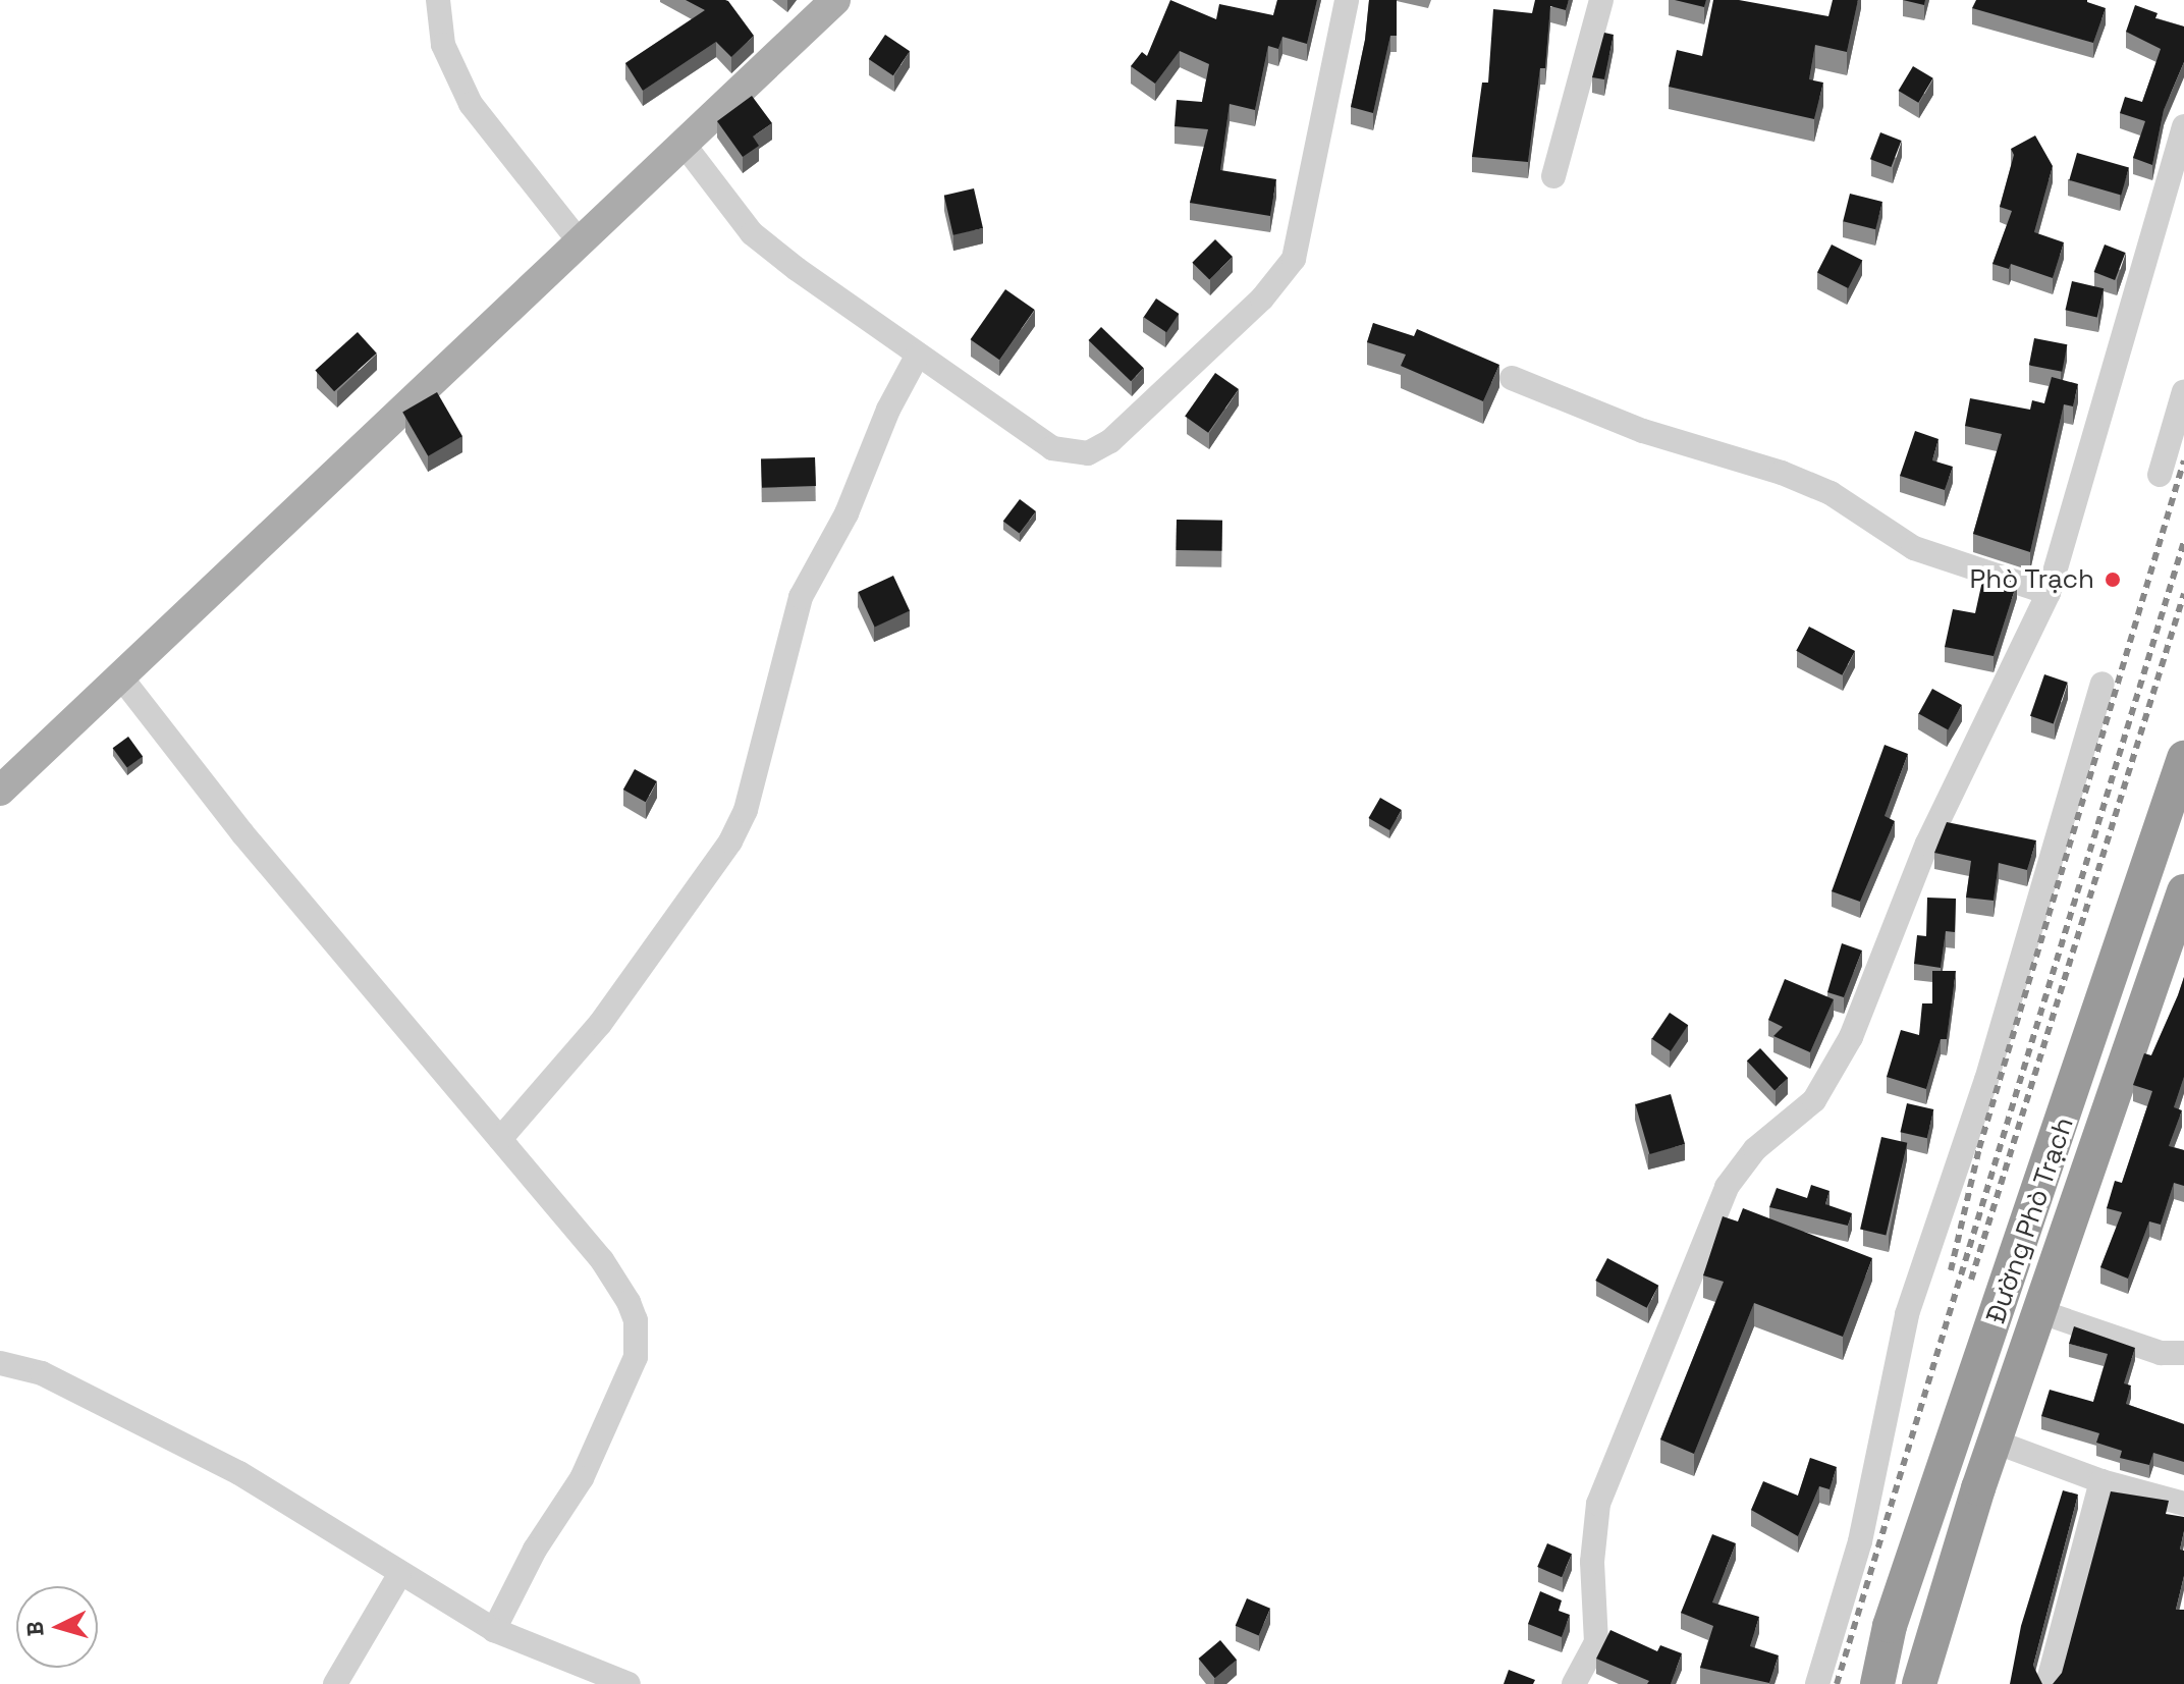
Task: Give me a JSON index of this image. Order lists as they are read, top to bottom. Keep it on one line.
{"streets":{"highway":["Đường Phò Trạch"]},"places":["Phò Trạch"],"north":"left"}
